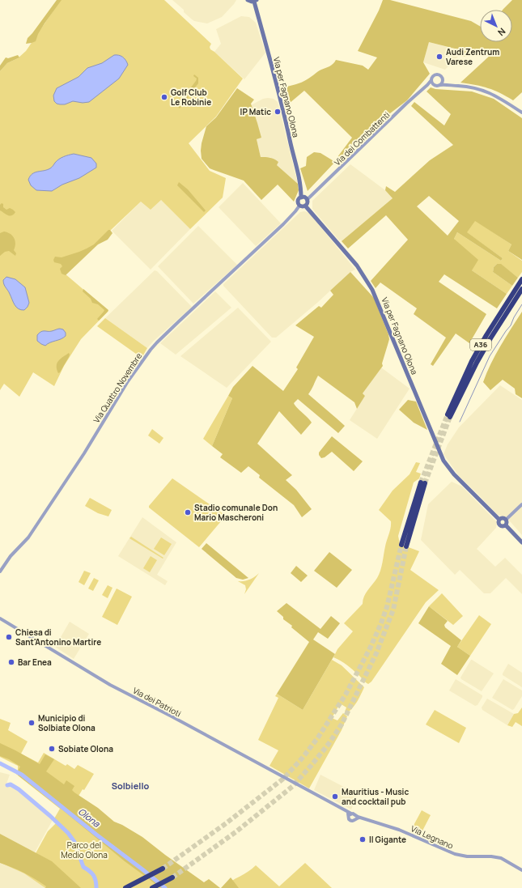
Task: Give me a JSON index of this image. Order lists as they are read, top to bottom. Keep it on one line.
{"streets":{"highway":["A36"],"main road":["Via per Fagnano Olona"],"street":["Via dei Combattenti","Via Quattro Novembre","Via dei Patrioti","Via Legnano"]},"crossings":[["Via per Fagnano Olona","Via dei Combattenti"],["Via per Fagnano Olona","Via Quattro Novembre"],["Via dei Combattenti","Via Quattro Novembre"],["Via dei Patrioti","Via Legnano"]],"districts":["Solbiello"],"water":["Olona"],"parks":["Parco del Medio Olona"],"places":["Audi Zentrum Varese","Golf Club Le Robinie","IP Matic","Stadio comunale Don Mario Mascheroni","Chiesa di Sant'Antonino Martire","Bar Enea","Municipio di Solbiate Olona","Sobiate Olona","Mauritius - Music and cocktail pub","Il Gigante"],"north":"bottom right"}
